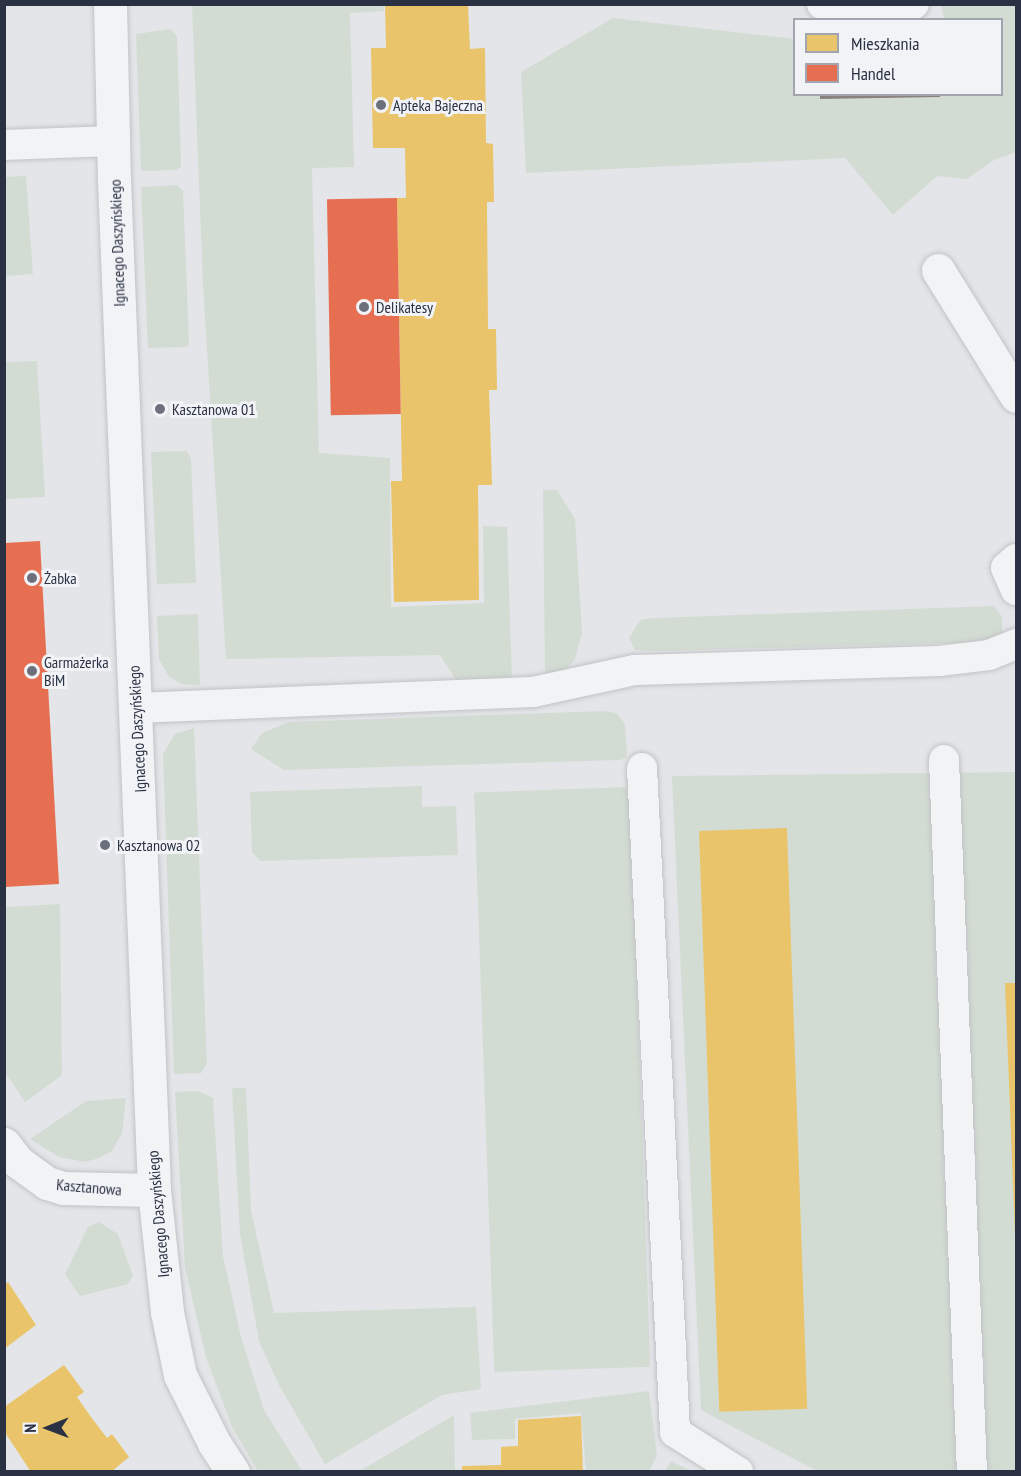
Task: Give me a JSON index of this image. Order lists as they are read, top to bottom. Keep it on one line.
{"streets":{"street":["Ignacego Daszyńskiego","Kasztanowa"]},"crossings":[["Ignacego Daszyńskiego","Kasztanowa"]],"places":["Apteka Bajeczna","Delikatesy","Kasztanowa 01","Żabka","Garmażerka BiM","Kasztanowa 02"],"legend":["Mieszkania","Handel"],"north":"left"}
